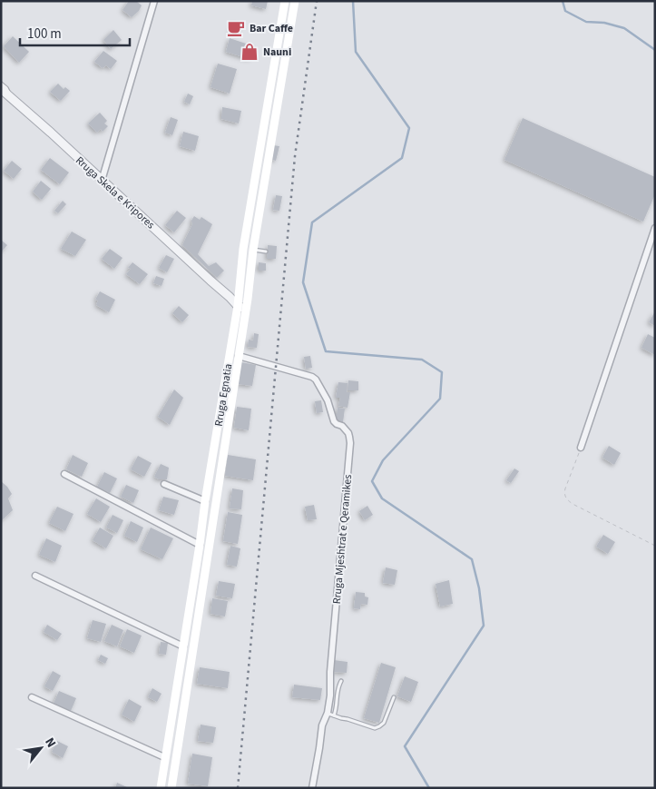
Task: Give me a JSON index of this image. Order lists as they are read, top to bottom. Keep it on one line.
{"streets":{"main road":["Rruga Egnatia"],"street":["Rruga Skela e Kripores","Rruga Mjeshtrat e Qeramikes"]},"crossings":[["Rruga Skela e Kripores","Rruga Egnatia"],["Rruga Egnatia","Rruga Mjeshtrat e Qeramikes"]],"places":{"cafe":["Bar Caffe"],"shop":["Nauni"]},"scale_bar":"100 m","north":"top right"}
